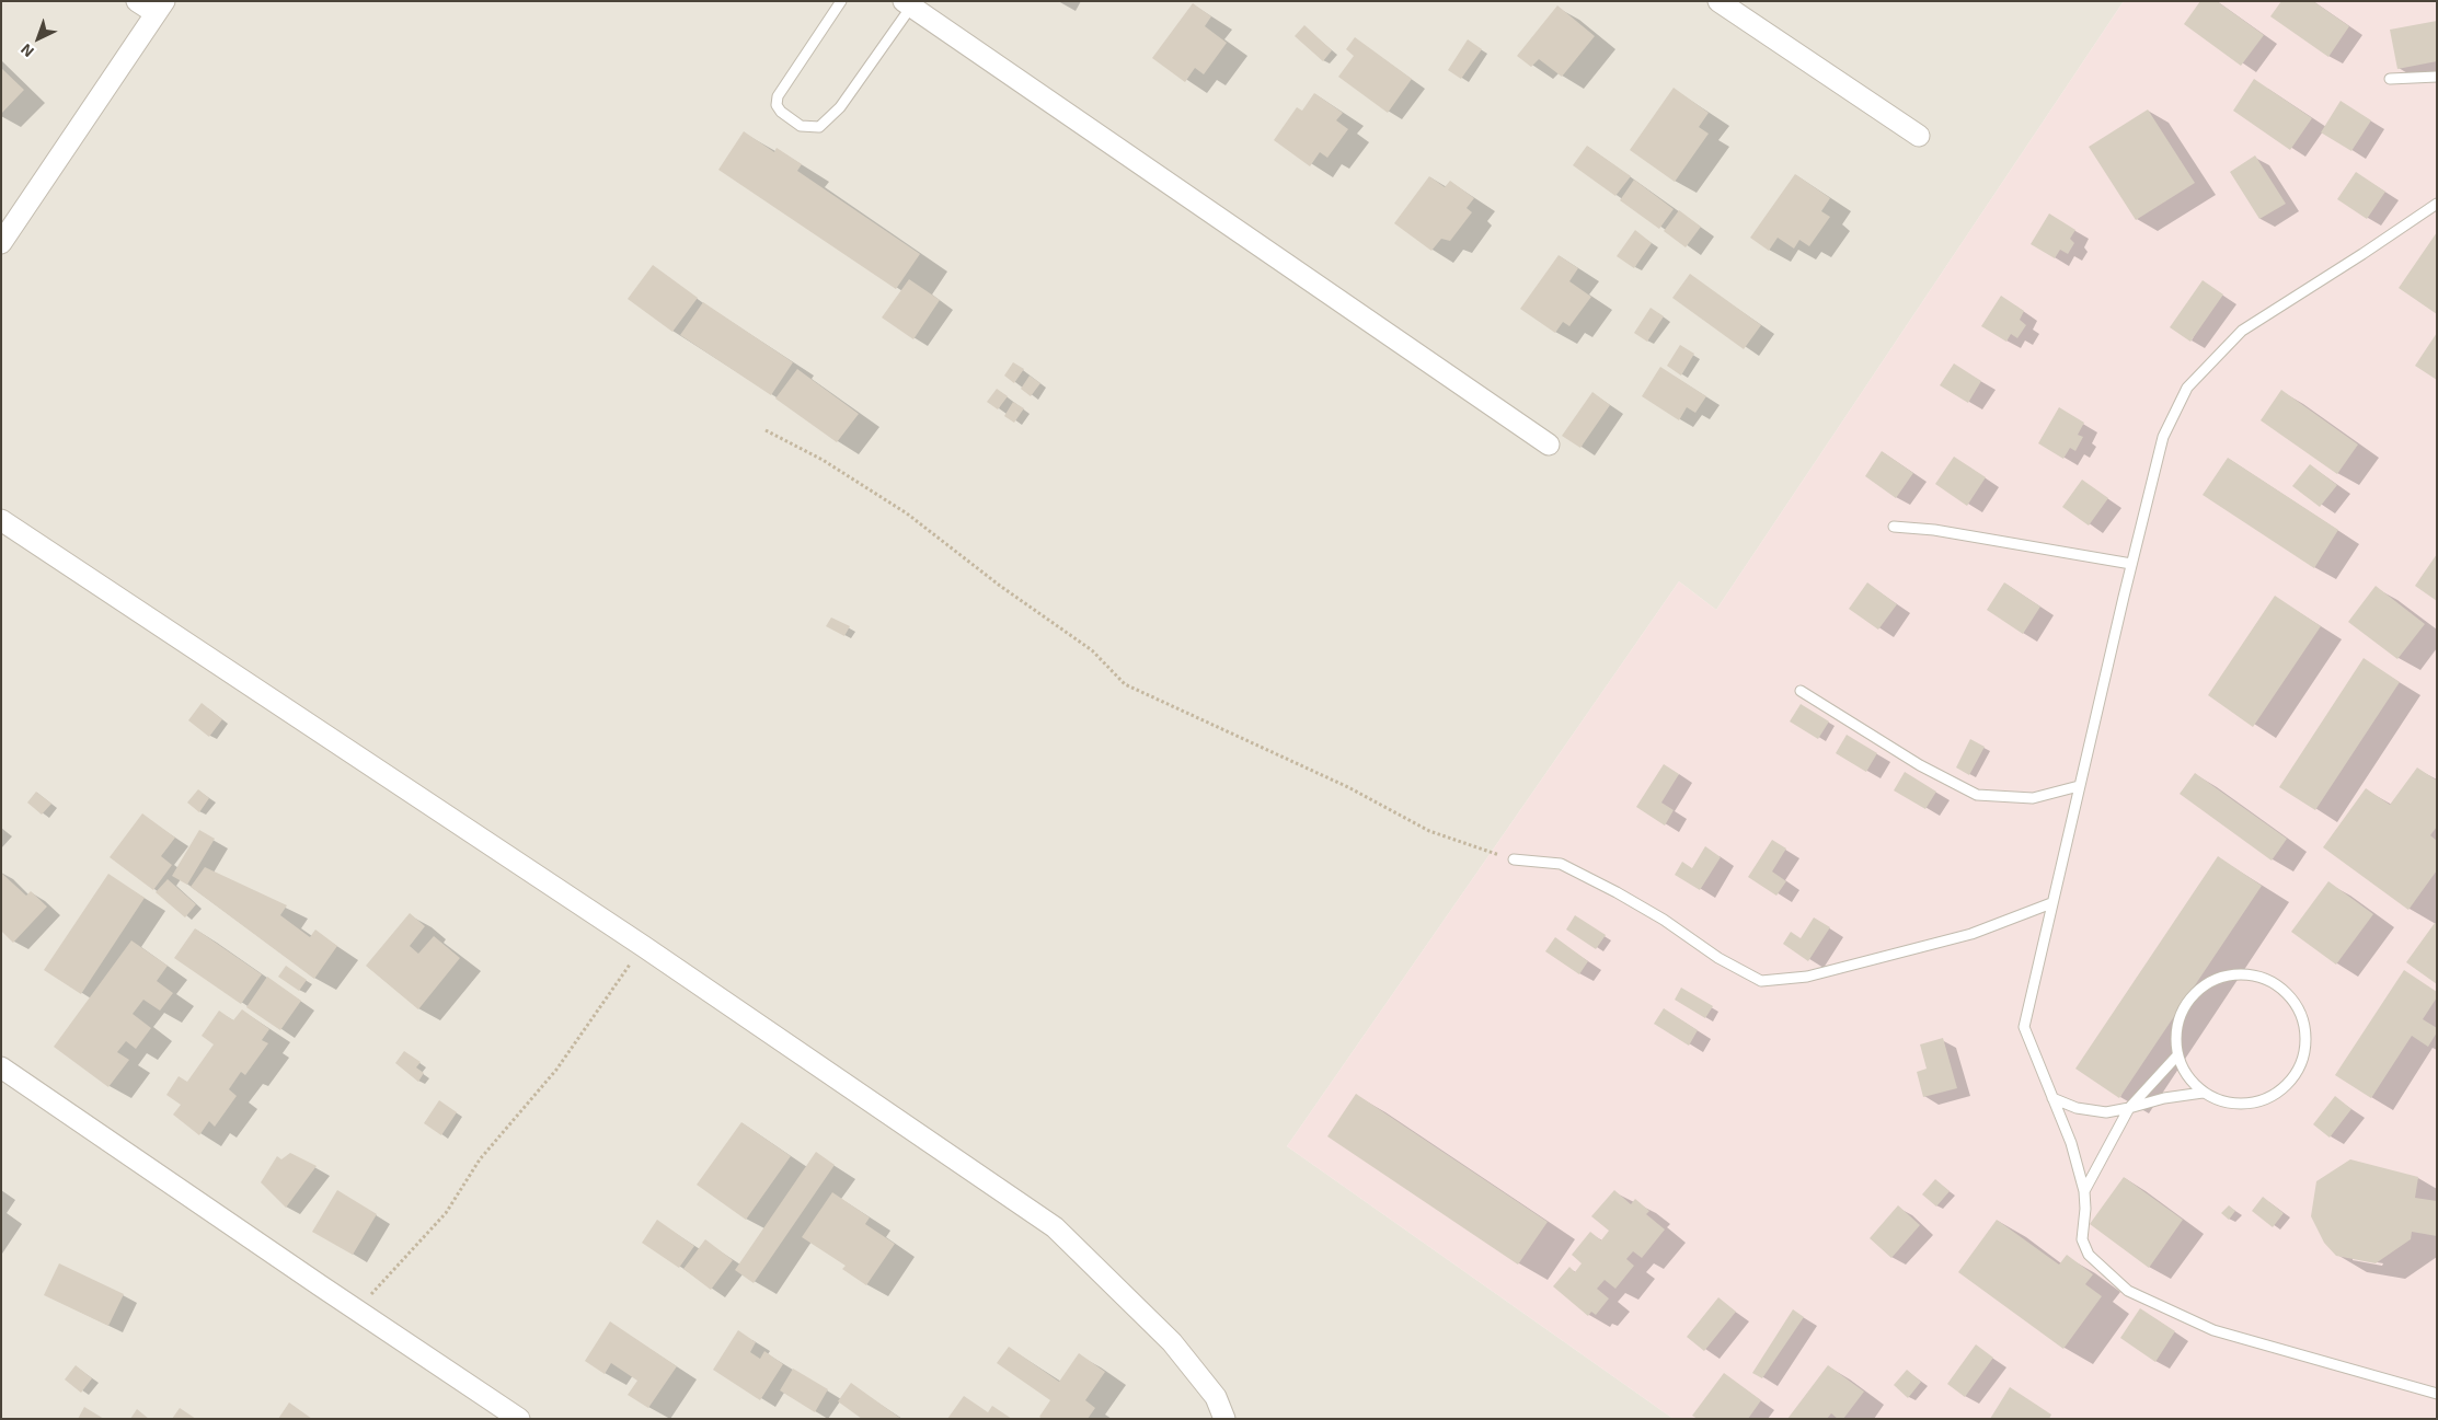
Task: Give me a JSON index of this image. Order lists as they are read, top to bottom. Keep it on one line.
{"north":"bottom left"}
